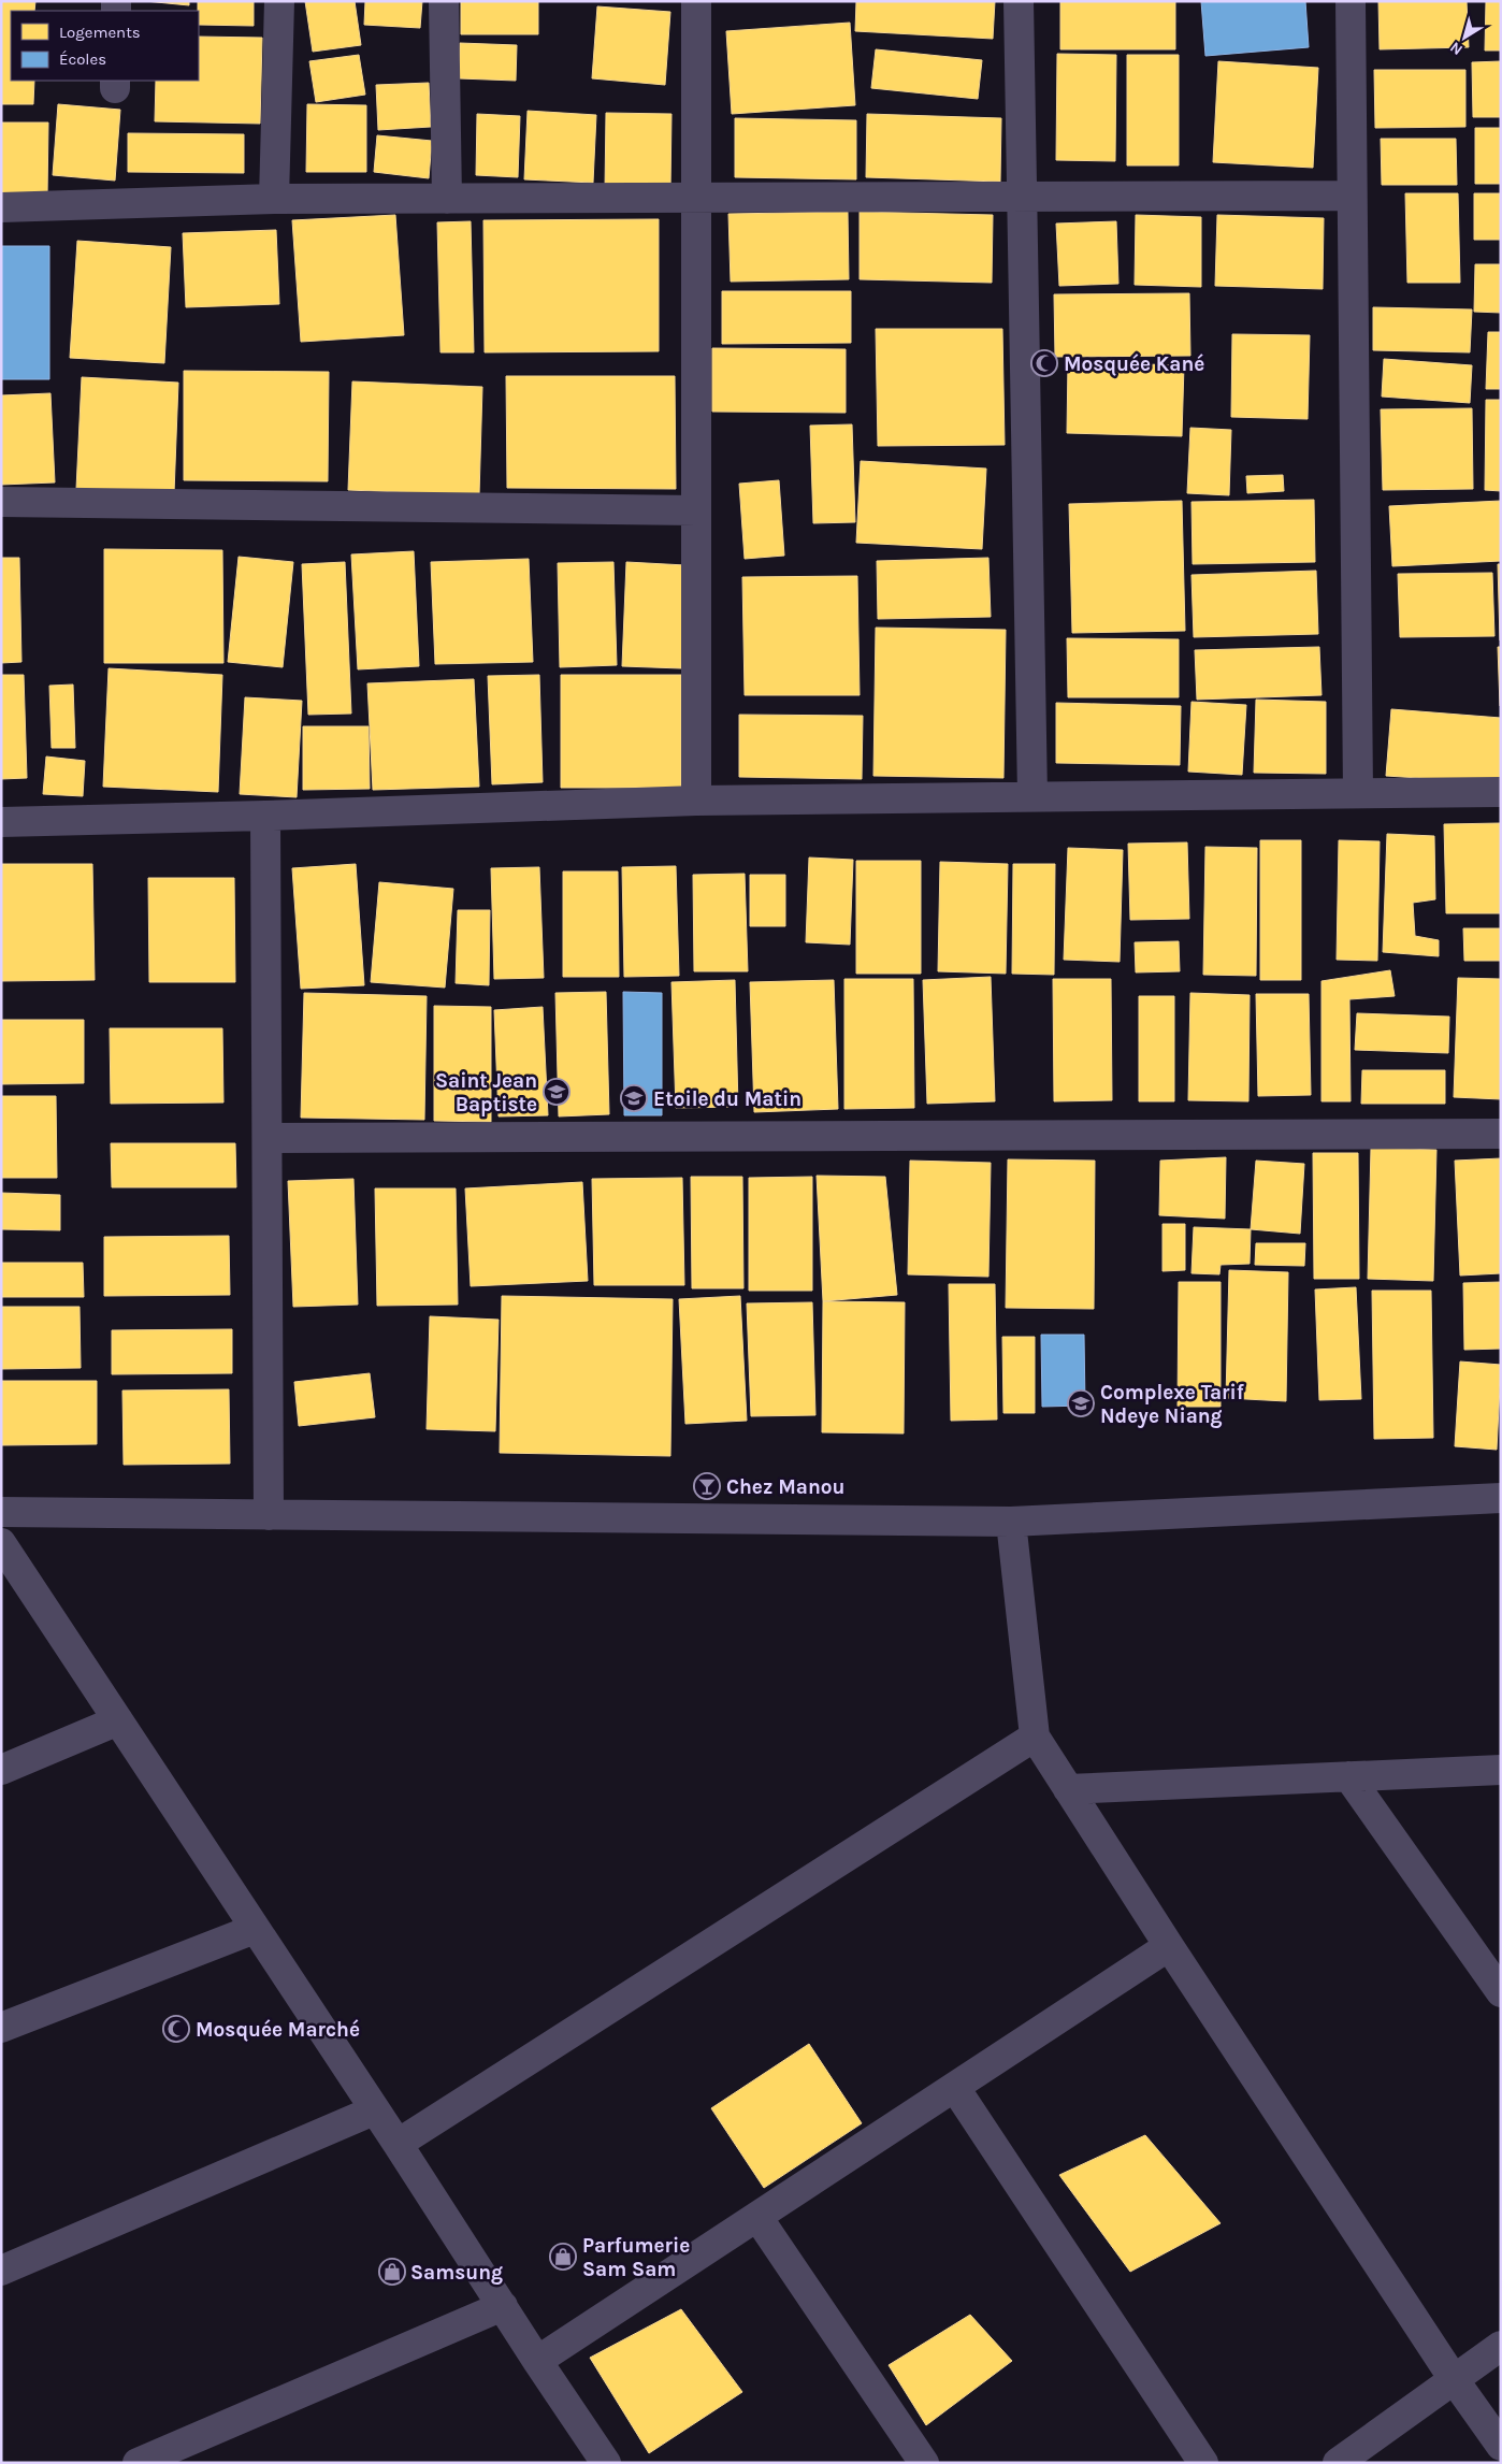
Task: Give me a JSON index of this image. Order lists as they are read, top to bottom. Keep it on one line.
{"places":{"mosque":["Mosquée Kané","Mosquée Marché"],"school or university":["Saint Jean Baptiste","Etoile du Matin","Complexe Tarif Ndeye Niang"],"bar":["Chez Manou"],"shop":["Parfumerie Sam Sam","Samsung"]},"legend":["Logements","Écoles"],"north":"bottom left"}
